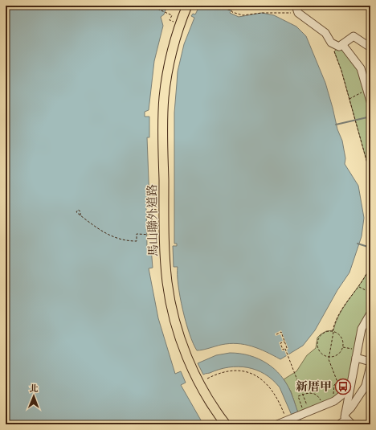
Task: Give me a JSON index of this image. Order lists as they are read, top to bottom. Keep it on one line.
{"streets":{"main road":["馬山聯外道路"]},"places":{"bus stop":["新厝甲"]},"north":"top"}
